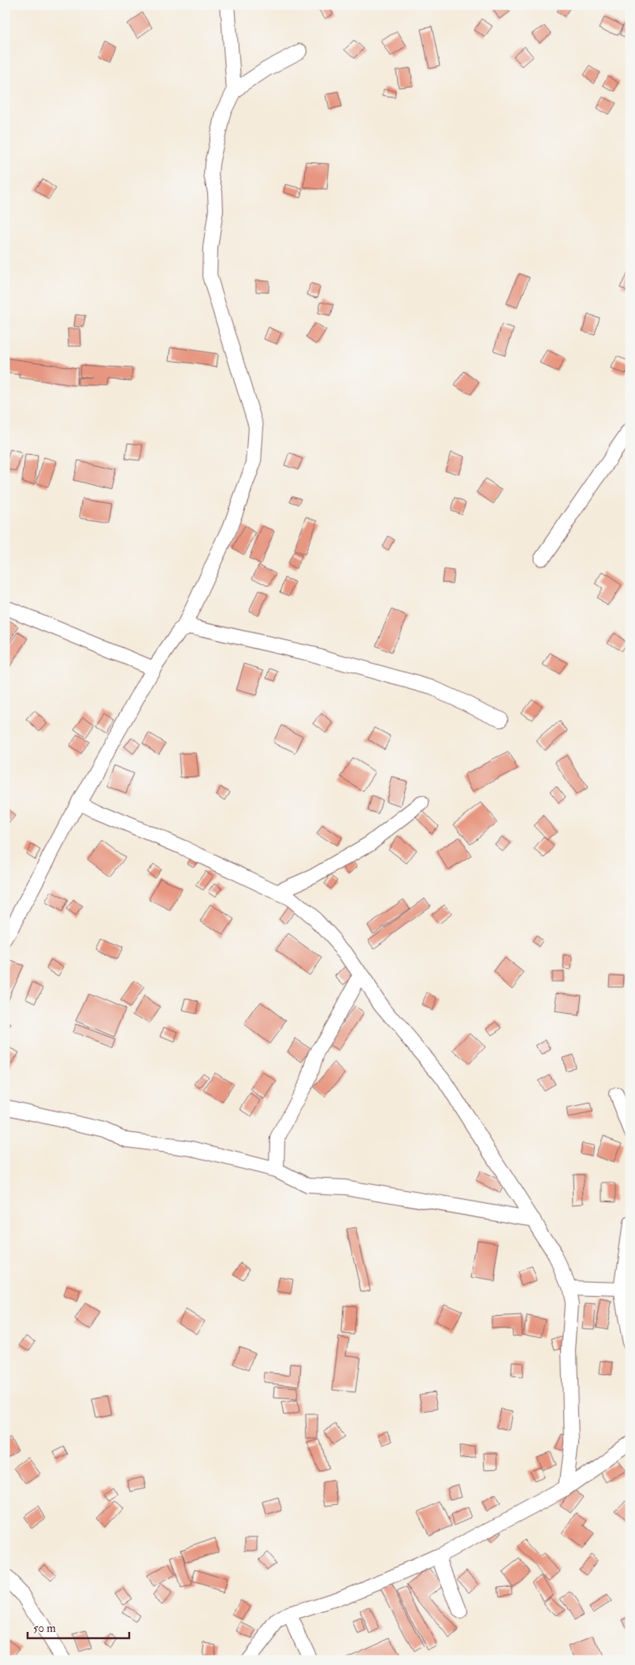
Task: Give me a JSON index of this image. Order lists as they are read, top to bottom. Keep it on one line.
{"scale_bar":"50 m"}
